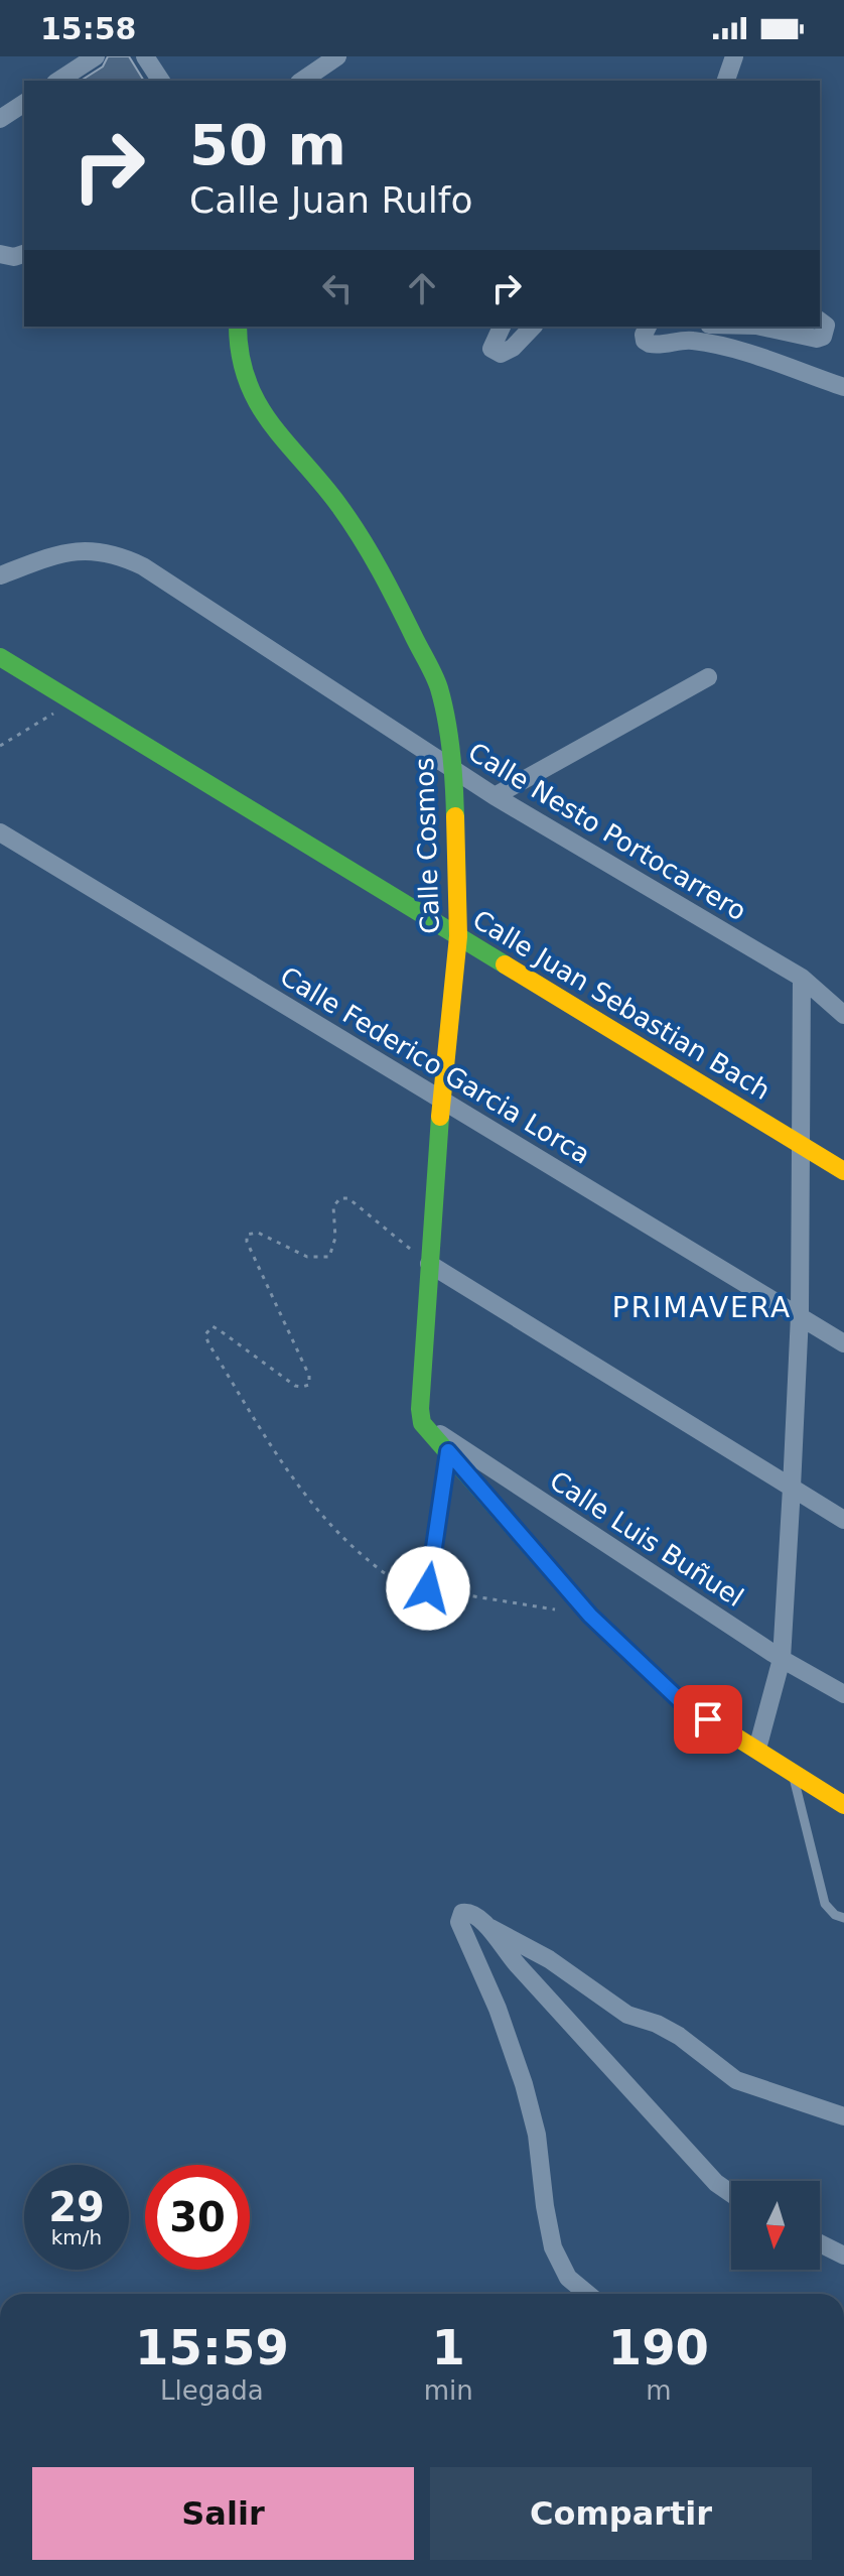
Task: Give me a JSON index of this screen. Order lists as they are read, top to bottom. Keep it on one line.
{"streets":{"street":["Calle Nesto Portocarrero","Calle Cosmos","Calle Juan Sebastian Bach","Calle Federico Garcia Lorca","Calle Luis Buñuel"]},"crossings":[["Calle Nesto Portocarrero","Calle Cosmos"],["Calle Cosmos","Calle Juan Sebastian Bach"],["Calle Cosmos","Calle Federico Garcia Lorca"],["Calle Cosmos","Calle Luis Buñuel"]],"districts":["PRIMAVERA"],"north":"bottom","page":{"status":"15:58","turn":["50 m","Calle Juan Rulfo"],"speed":"29 km/h","limit":"30","eta":["15:59","Llegada","1","min","190","m"],"buttons":["Salir","Compartir"]}}
